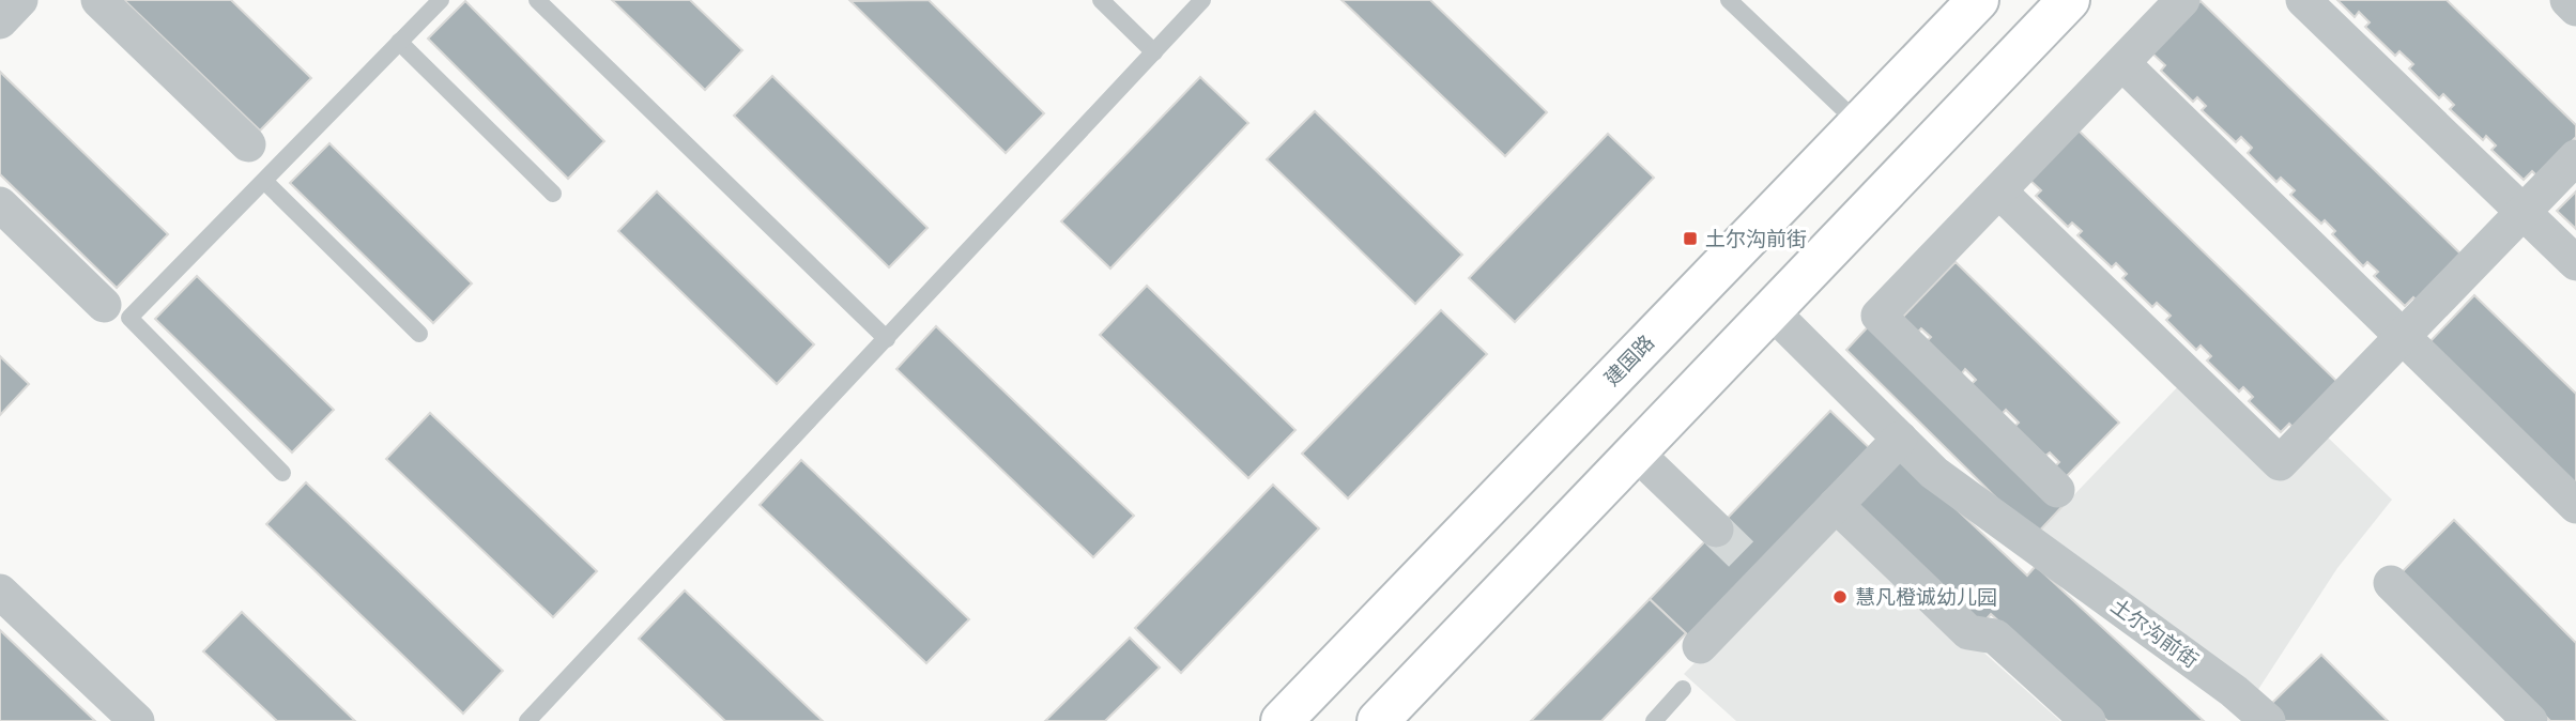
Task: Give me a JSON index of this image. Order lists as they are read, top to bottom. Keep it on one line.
{"streets":{"main road":["建国路"],"street":["土尔沟前街"]},"places":{"transit":["土尔沟前街"],"other":["慧凡橙诚幼儿园"]}}
